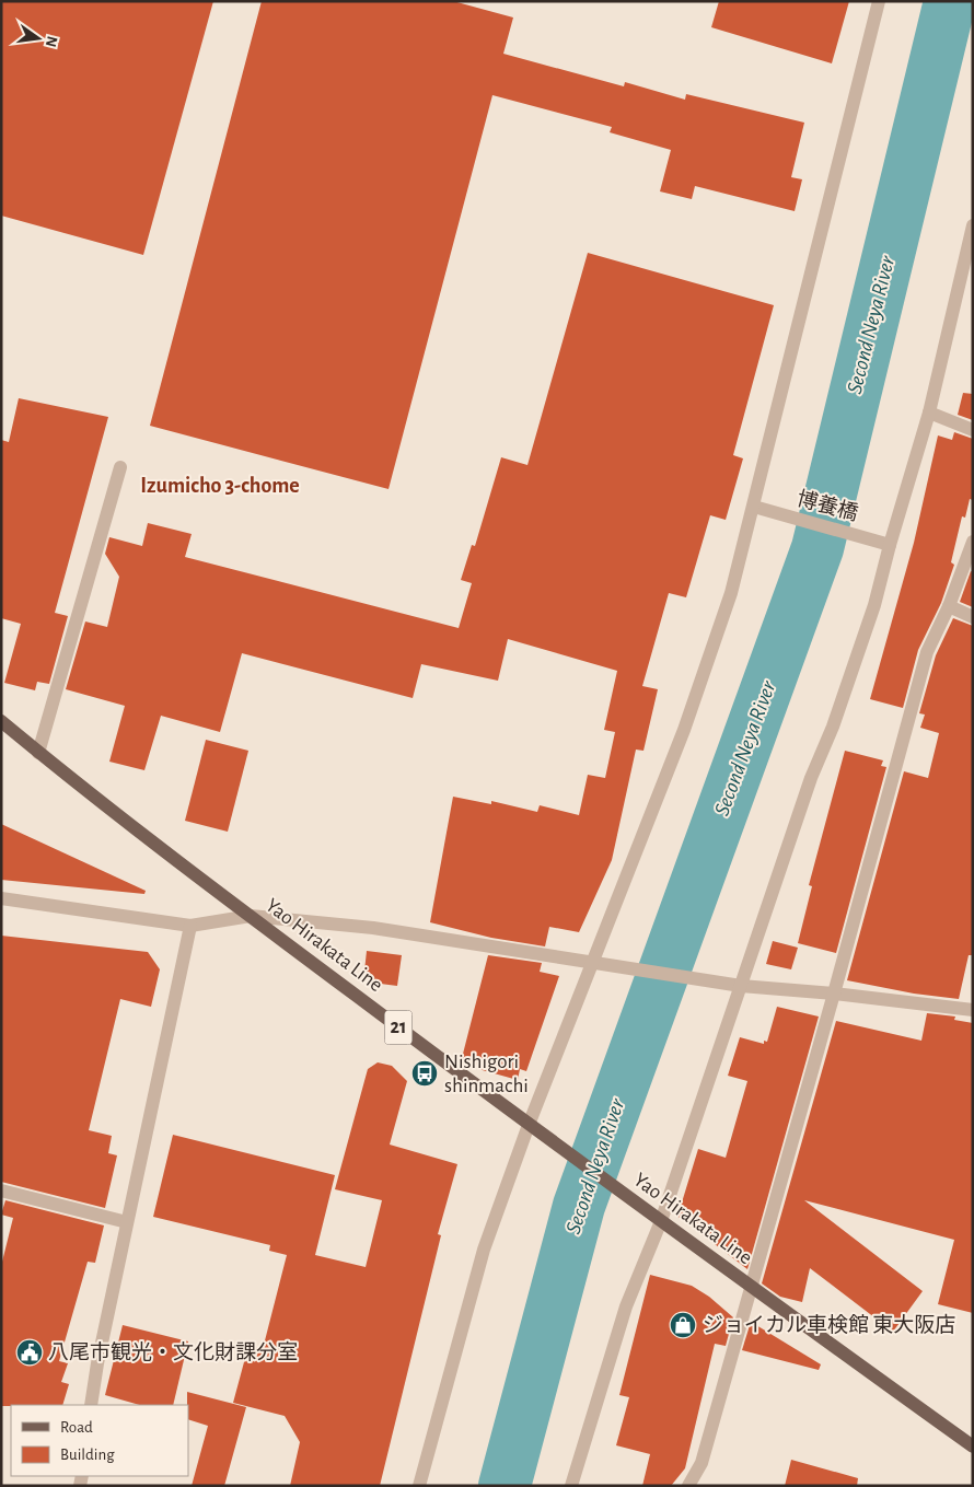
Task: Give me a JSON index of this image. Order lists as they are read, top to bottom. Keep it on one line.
{"streets":{"main road":["Yao Hirakata Line","21"],"street":["博養橋"]},"districts":["Izumicho 3-chome"],"water":["Second Neya River"],"places":{"bus stop":["Nishigori shinmachi"],"shop":["ジョイカル車検館 東大阪店"],"public building":["八尾市観光・文化財課分室"]},"legend":["Road","Building"],"north":"right"}
